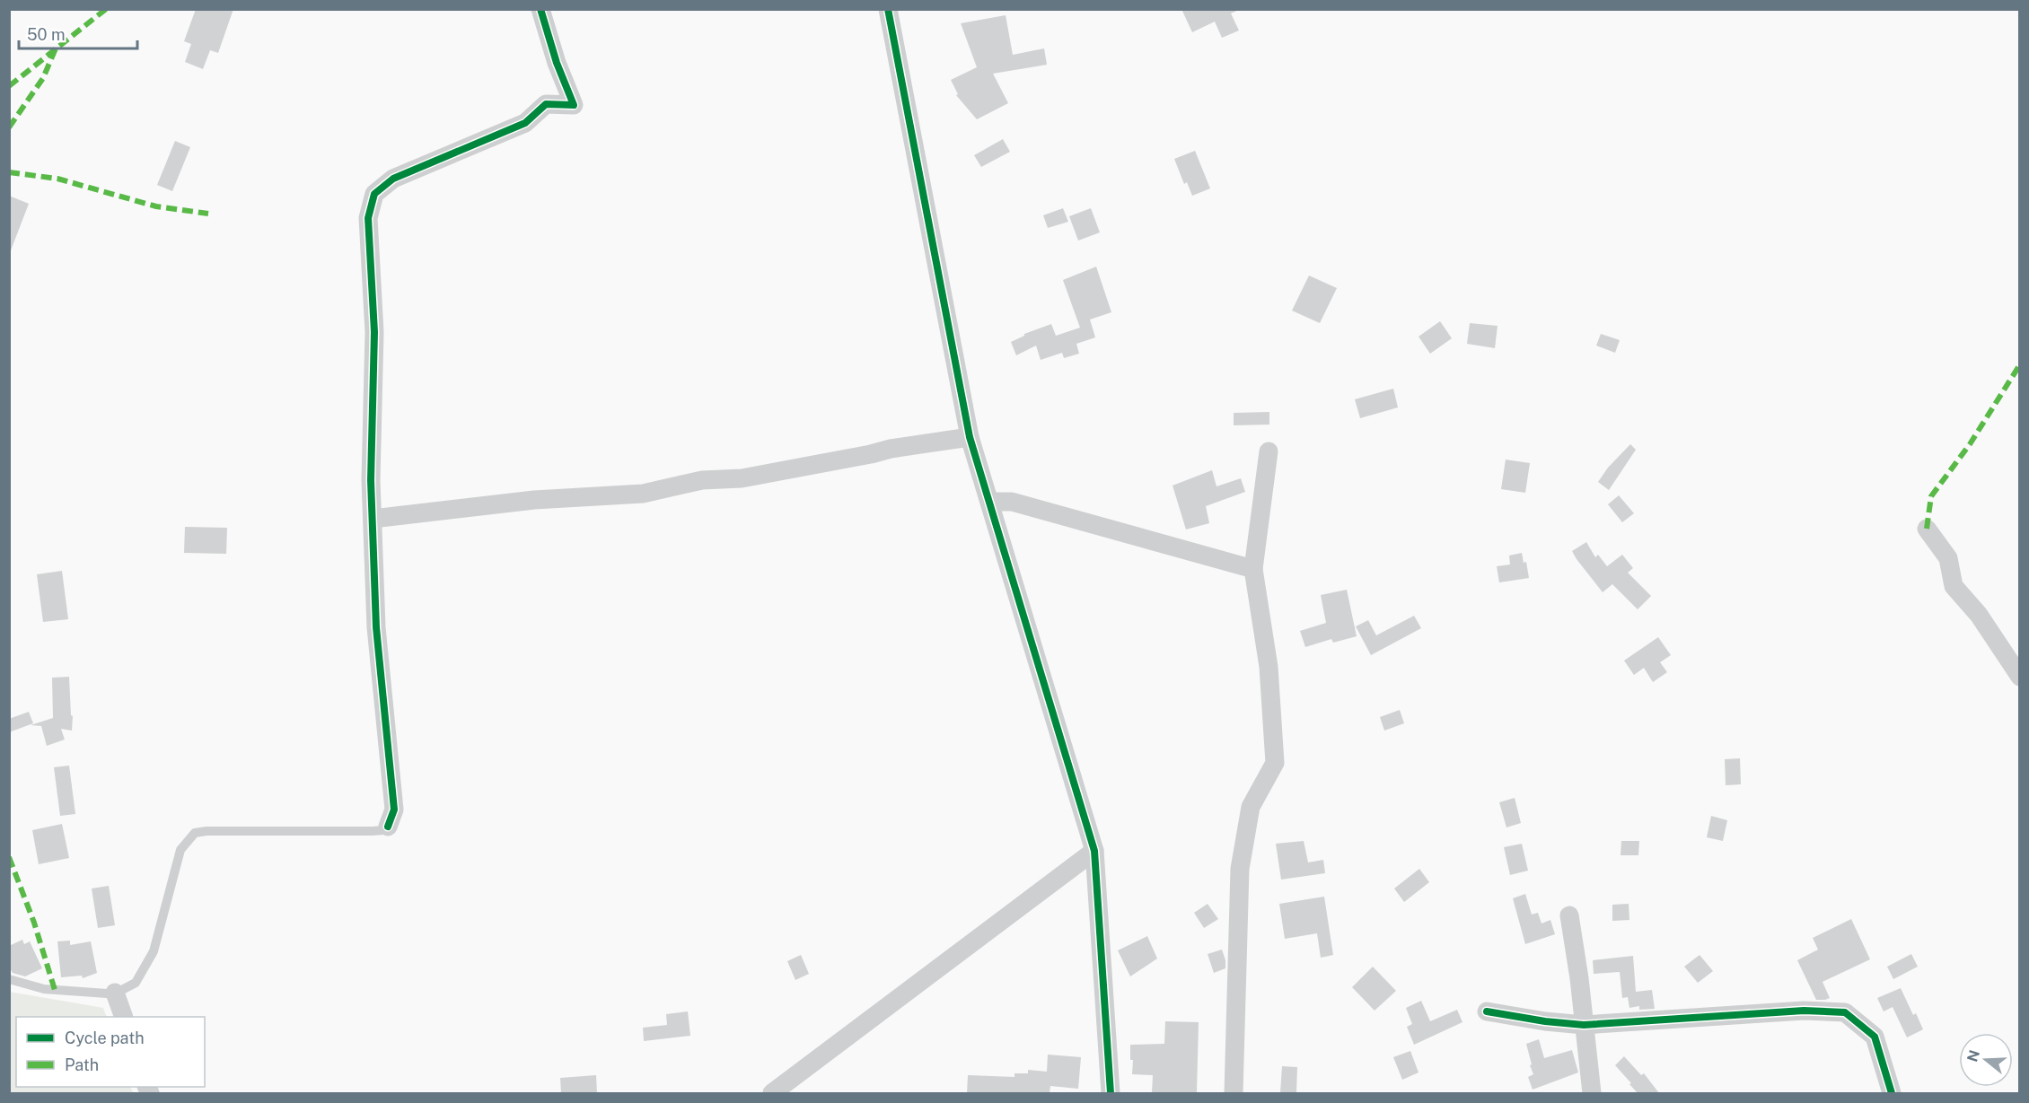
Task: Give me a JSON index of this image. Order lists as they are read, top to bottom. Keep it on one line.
{"legend":["Cycle path","Path"],"scale_bar":"50 m","north":"left"}
